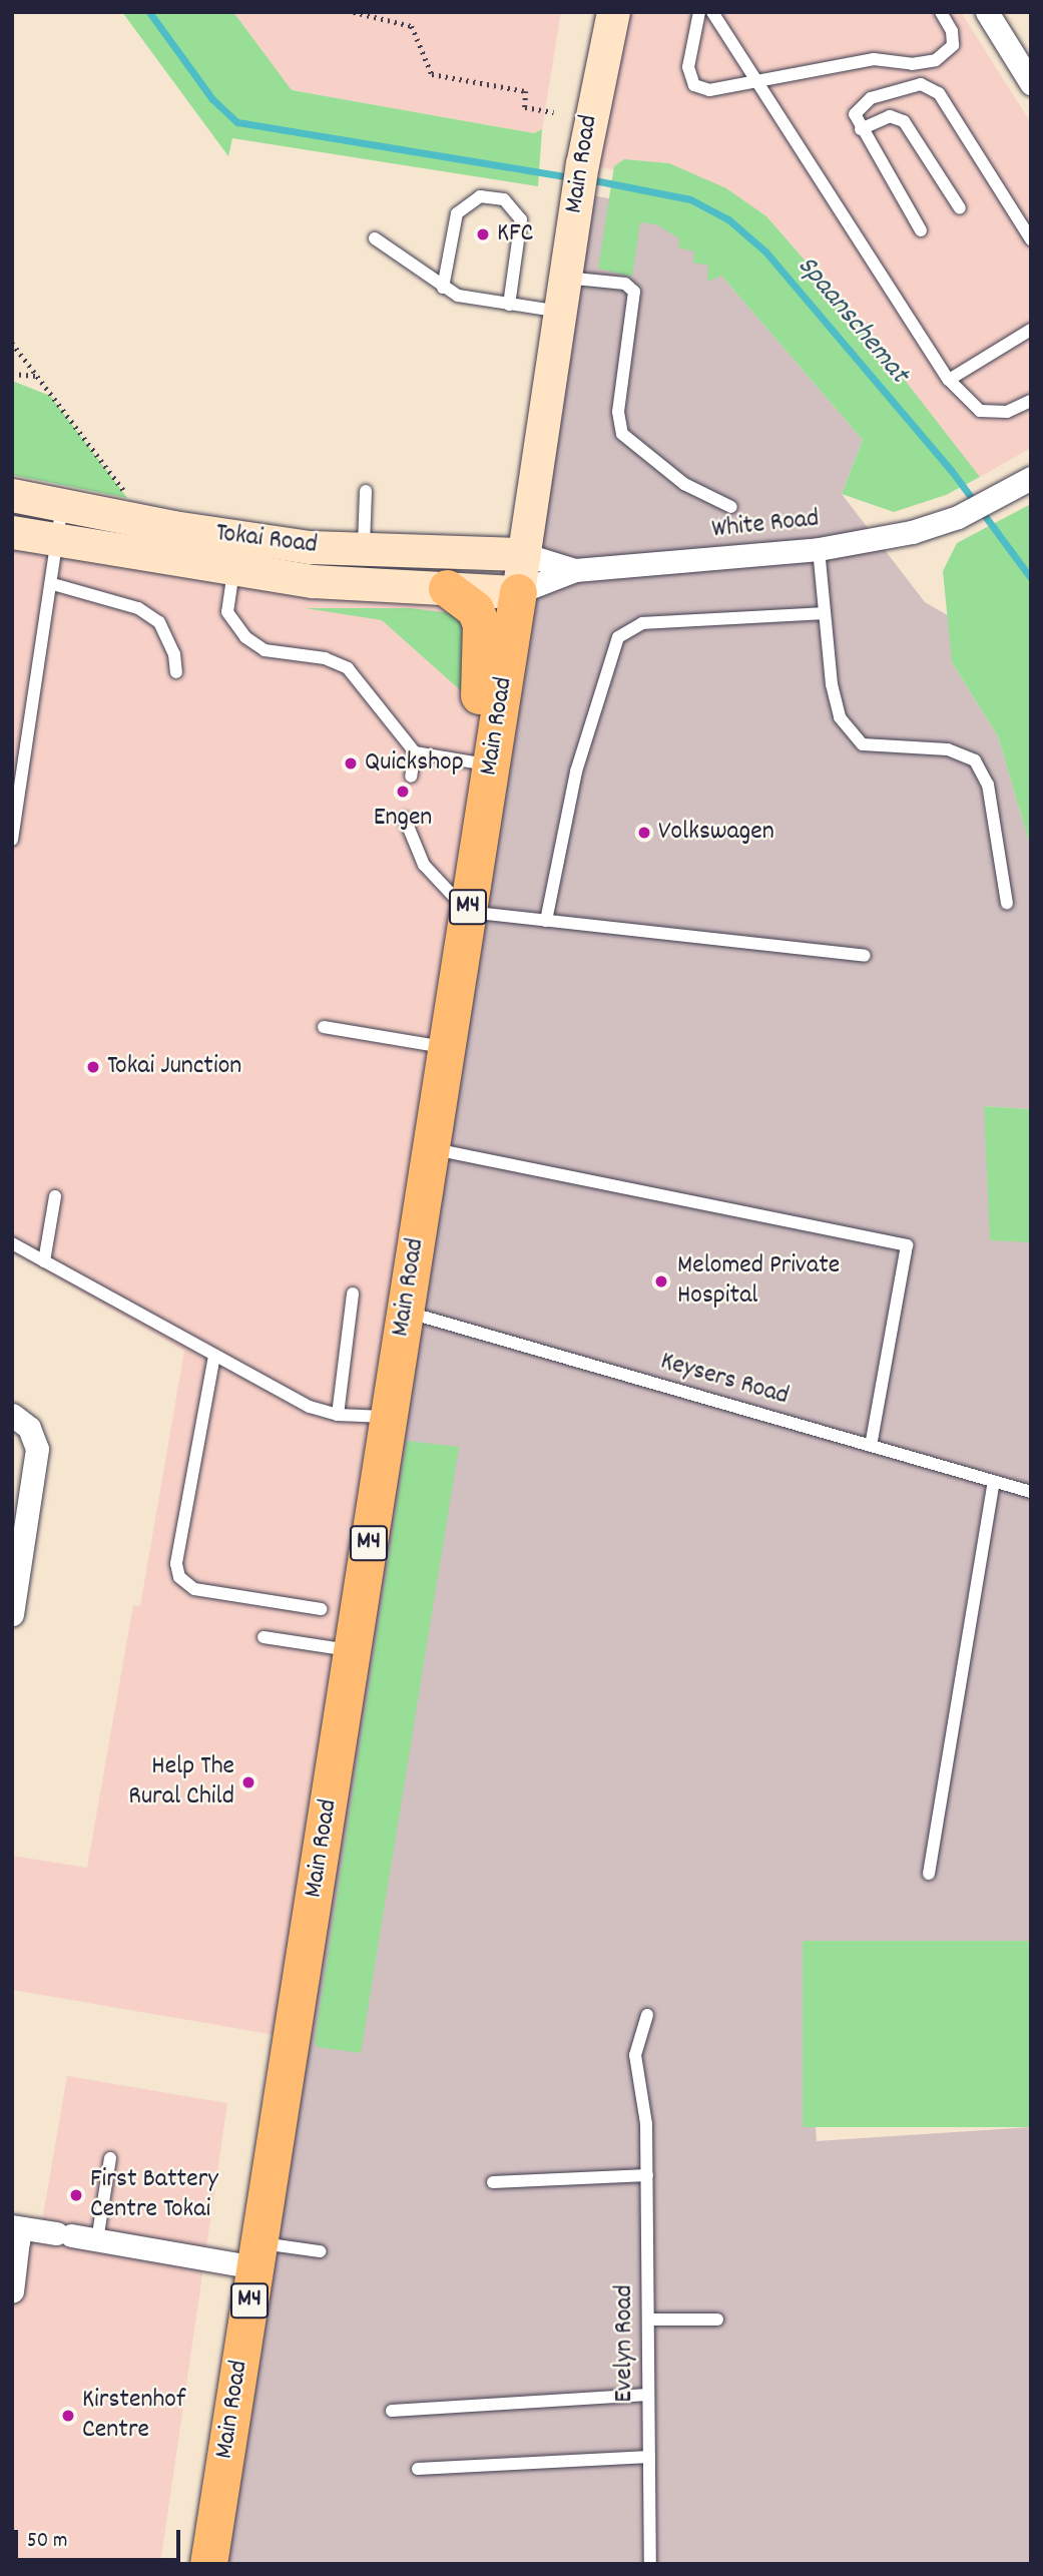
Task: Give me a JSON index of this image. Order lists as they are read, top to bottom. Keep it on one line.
{"streets":{"main road":["Main Road","Tokai Road","M4"],"street":["White Road"],"lane":["Keysers Road","Evelyn Road"]},"crossings":[["Main Road","White Road"],["Main Road","Tokai Road"],["Main Road","Keysers Road"],["White Road","Tokai Road"]],"water":["Spaanschemat"],"places":["KFC","Quickshop","Engen","Volkswagen","Tokai Junction","Melomed Private Hospital","Help The Rural Child","First Battery Centre Tokai","Kirstenhof Centre"],"scale_bar":"50 m"}
